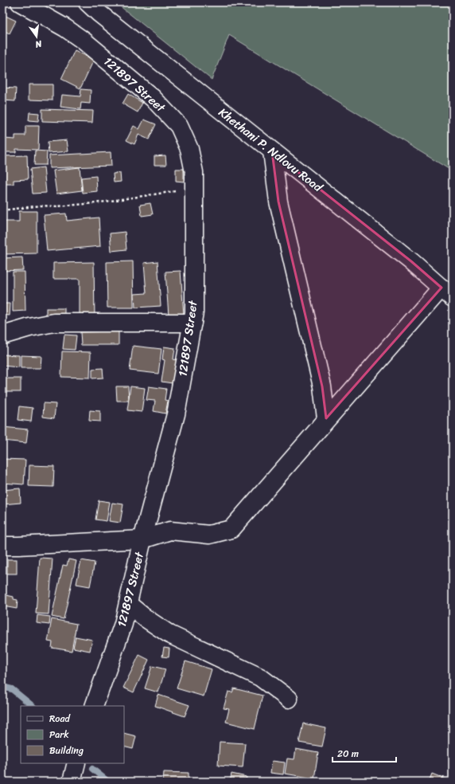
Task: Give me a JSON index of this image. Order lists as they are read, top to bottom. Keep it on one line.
{"streets":{"street":["121897 Street","Khethani P. Ndlovu Road"]},"legend":["Road","Park","Building"],"scale_bar":"20 m","north":"bottom"}
